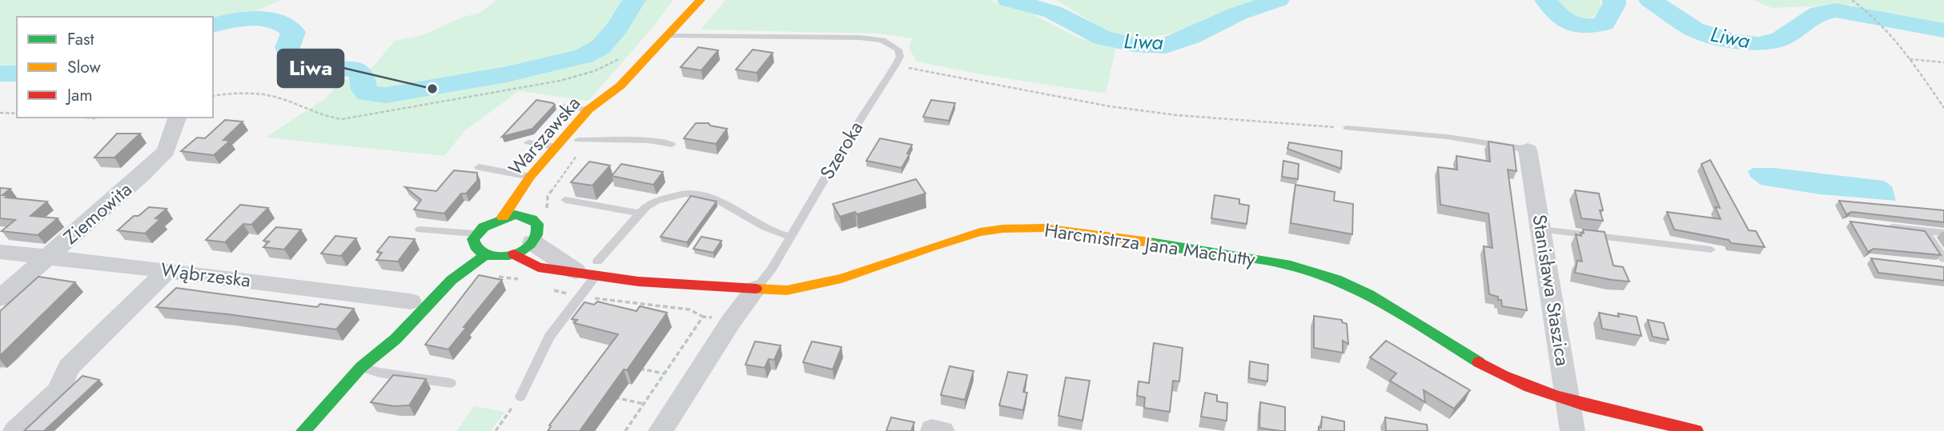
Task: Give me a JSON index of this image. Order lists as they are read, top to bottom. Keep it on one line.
{"streets":{"street":["Warszawska","Ziemowita","Harcmistrza Jana Machutty","Wąbrzeska","Stanisława Staszica"],"lane":["Szeroka"]},"crossings":[["Szeroka","Harcmistrza Jana Machutty"],["Ziemowita","Wąbrzeska"],["Harcmistrza Jana Machutty","Stanisława Staszica"]],"water":["Liwa"],"places":["Liwa"],"legend":["Fast","Slow","Jam"]}
